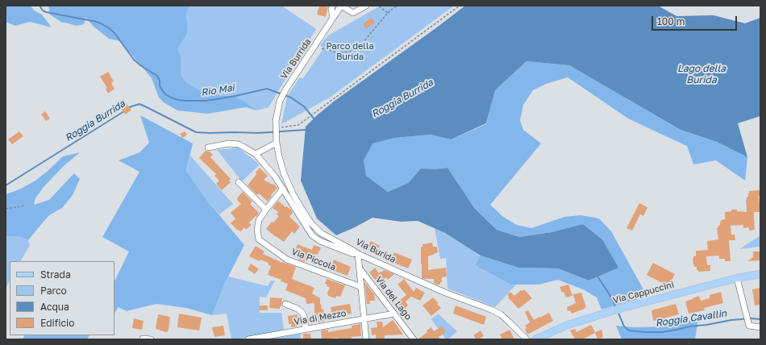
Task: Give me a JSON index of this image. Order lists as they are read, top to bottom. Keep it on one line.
{"streets":{"main road":["Via Cappuccini"],"street":["Via Burrida","Via Burida","Via Piccola","Via del Lago","Via di Mezzo"]},"crossings":[["Via Burrida","Via Burida"],["Via del Lago","Via di Mezzo"]],"water":["Lago della Burida","Rio Mai","Roggia Burrida","Roggia Cavallin"],"parks":["Parco della Burida"],"legend":["Strada","Parco","Acqua","Edificio"],"scale_bar":"100 m"}
